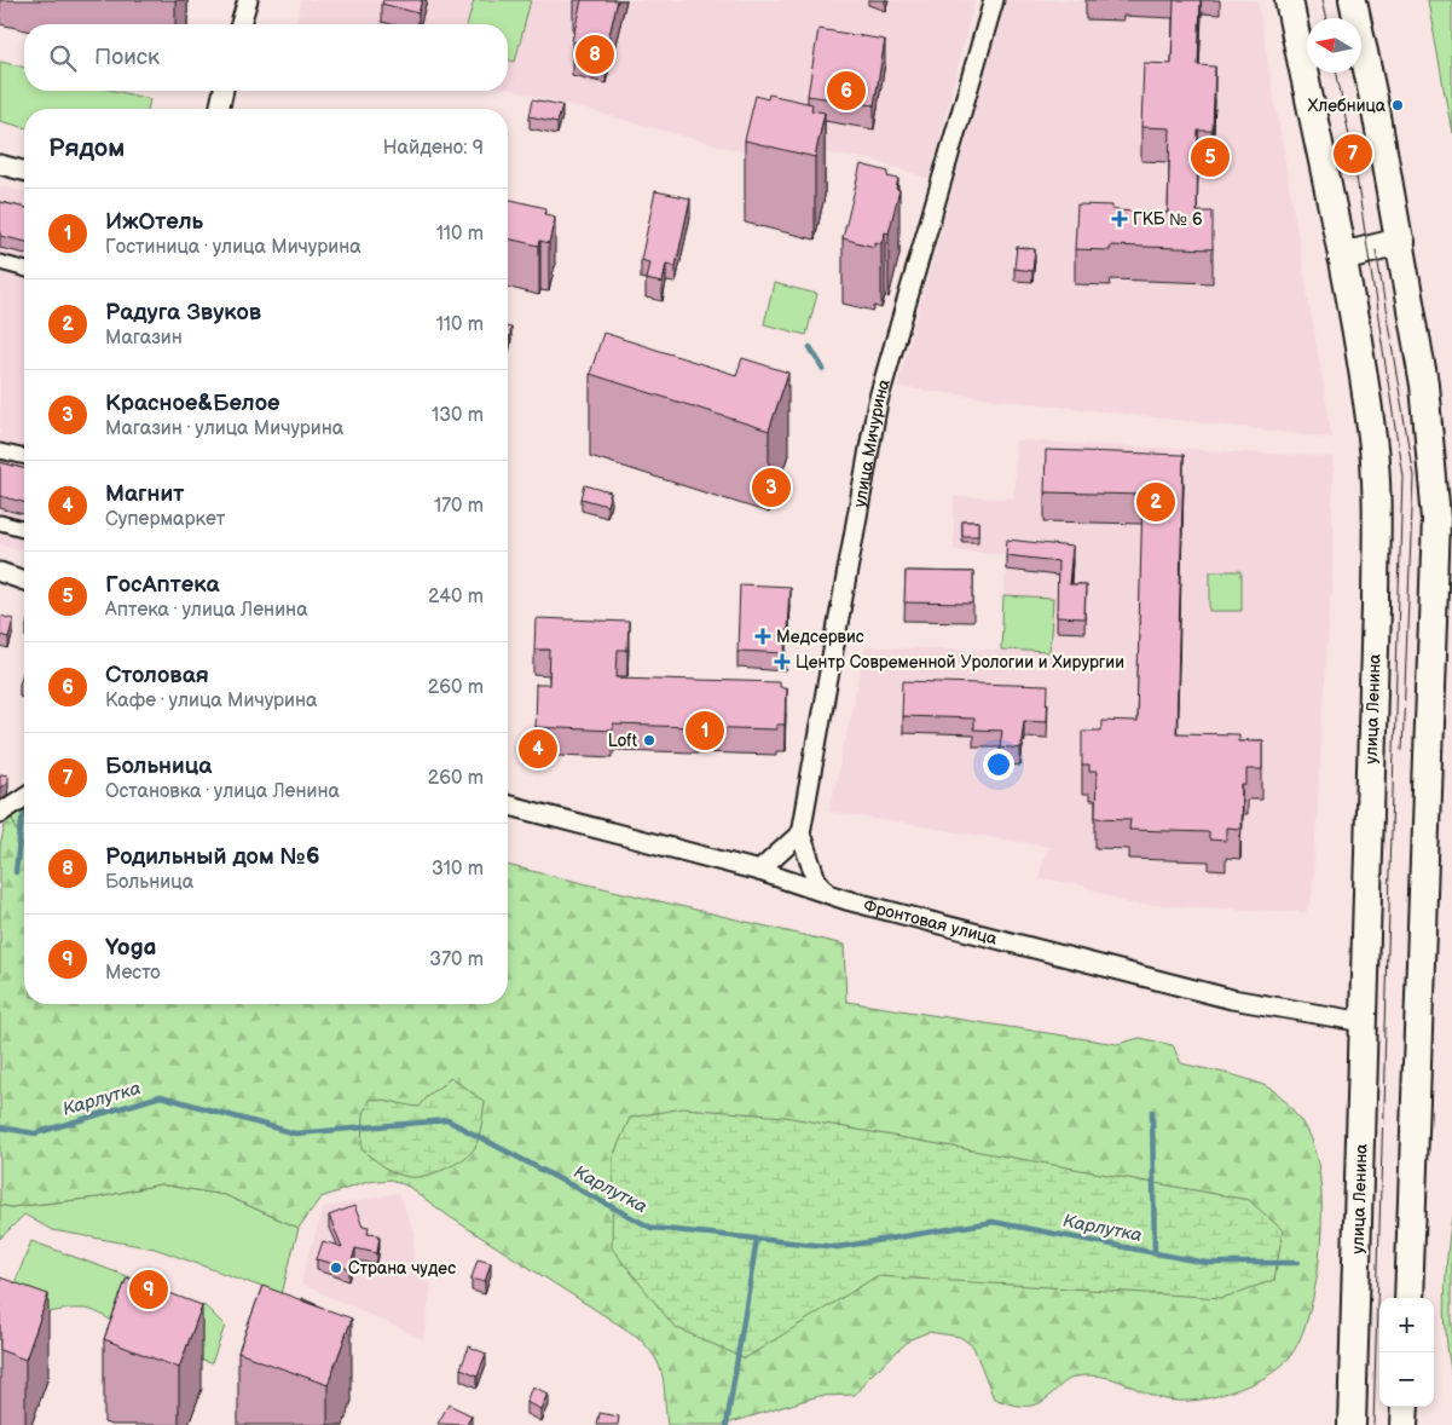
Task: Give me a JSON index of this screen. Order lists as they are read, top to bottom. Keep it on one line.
{"streets":{"main road":["улица Ленина"],"street":["улица Мичурина","Фронтовая улица"]},"crossings":[["улица Мичурина","Фронтовая улица"],["улица Ленина","Фронтовая улица"]],"water":["Карлутка"],"places":{"other":["Хлебница","Loft","Страна чудес"],"health":["ГКБ № 6","Медсервис","Центр Современной Урологии и Хирургии"]},"north":"left","page":{"search":"Поиск","pins":["8","6","7","5","3","2","1","4","9"],"heading":["Рядом","Найдено: 9"],"list":[{"mark":"1","name":"ИжОтель","note":"Гостиница · улица Мичурина","value":"110 m"},{"mark":"2","name":"Радуга Звуков","note":"Магазин","value":"110 m"},{"mark":"3","name":"Красное&Белое","note":"Магазин · улица Мичурина","value":"130 m"},{"mark":"4","name":"Магнит","note":"Супермаркет","value":"170 m"},{"mark":"5","name":"ГосАптека","note":"Аптека · улица Ленина","value":"240 m"},{"mark":"6","name":"Столовая","note":"Кафе · улица Мичурина","value":"260 m"},{"mark":"7","name":"Больница","note":"Остановка · улица Ленина","value":"260 m"},{"mark":"8","name":"Родильный дом №6","note":"Больница","value":"310 m"},{"mark":"9","name":"Yoga","note":"Место","value":"370 m"}],"map_buttons":["+","−"]}}
